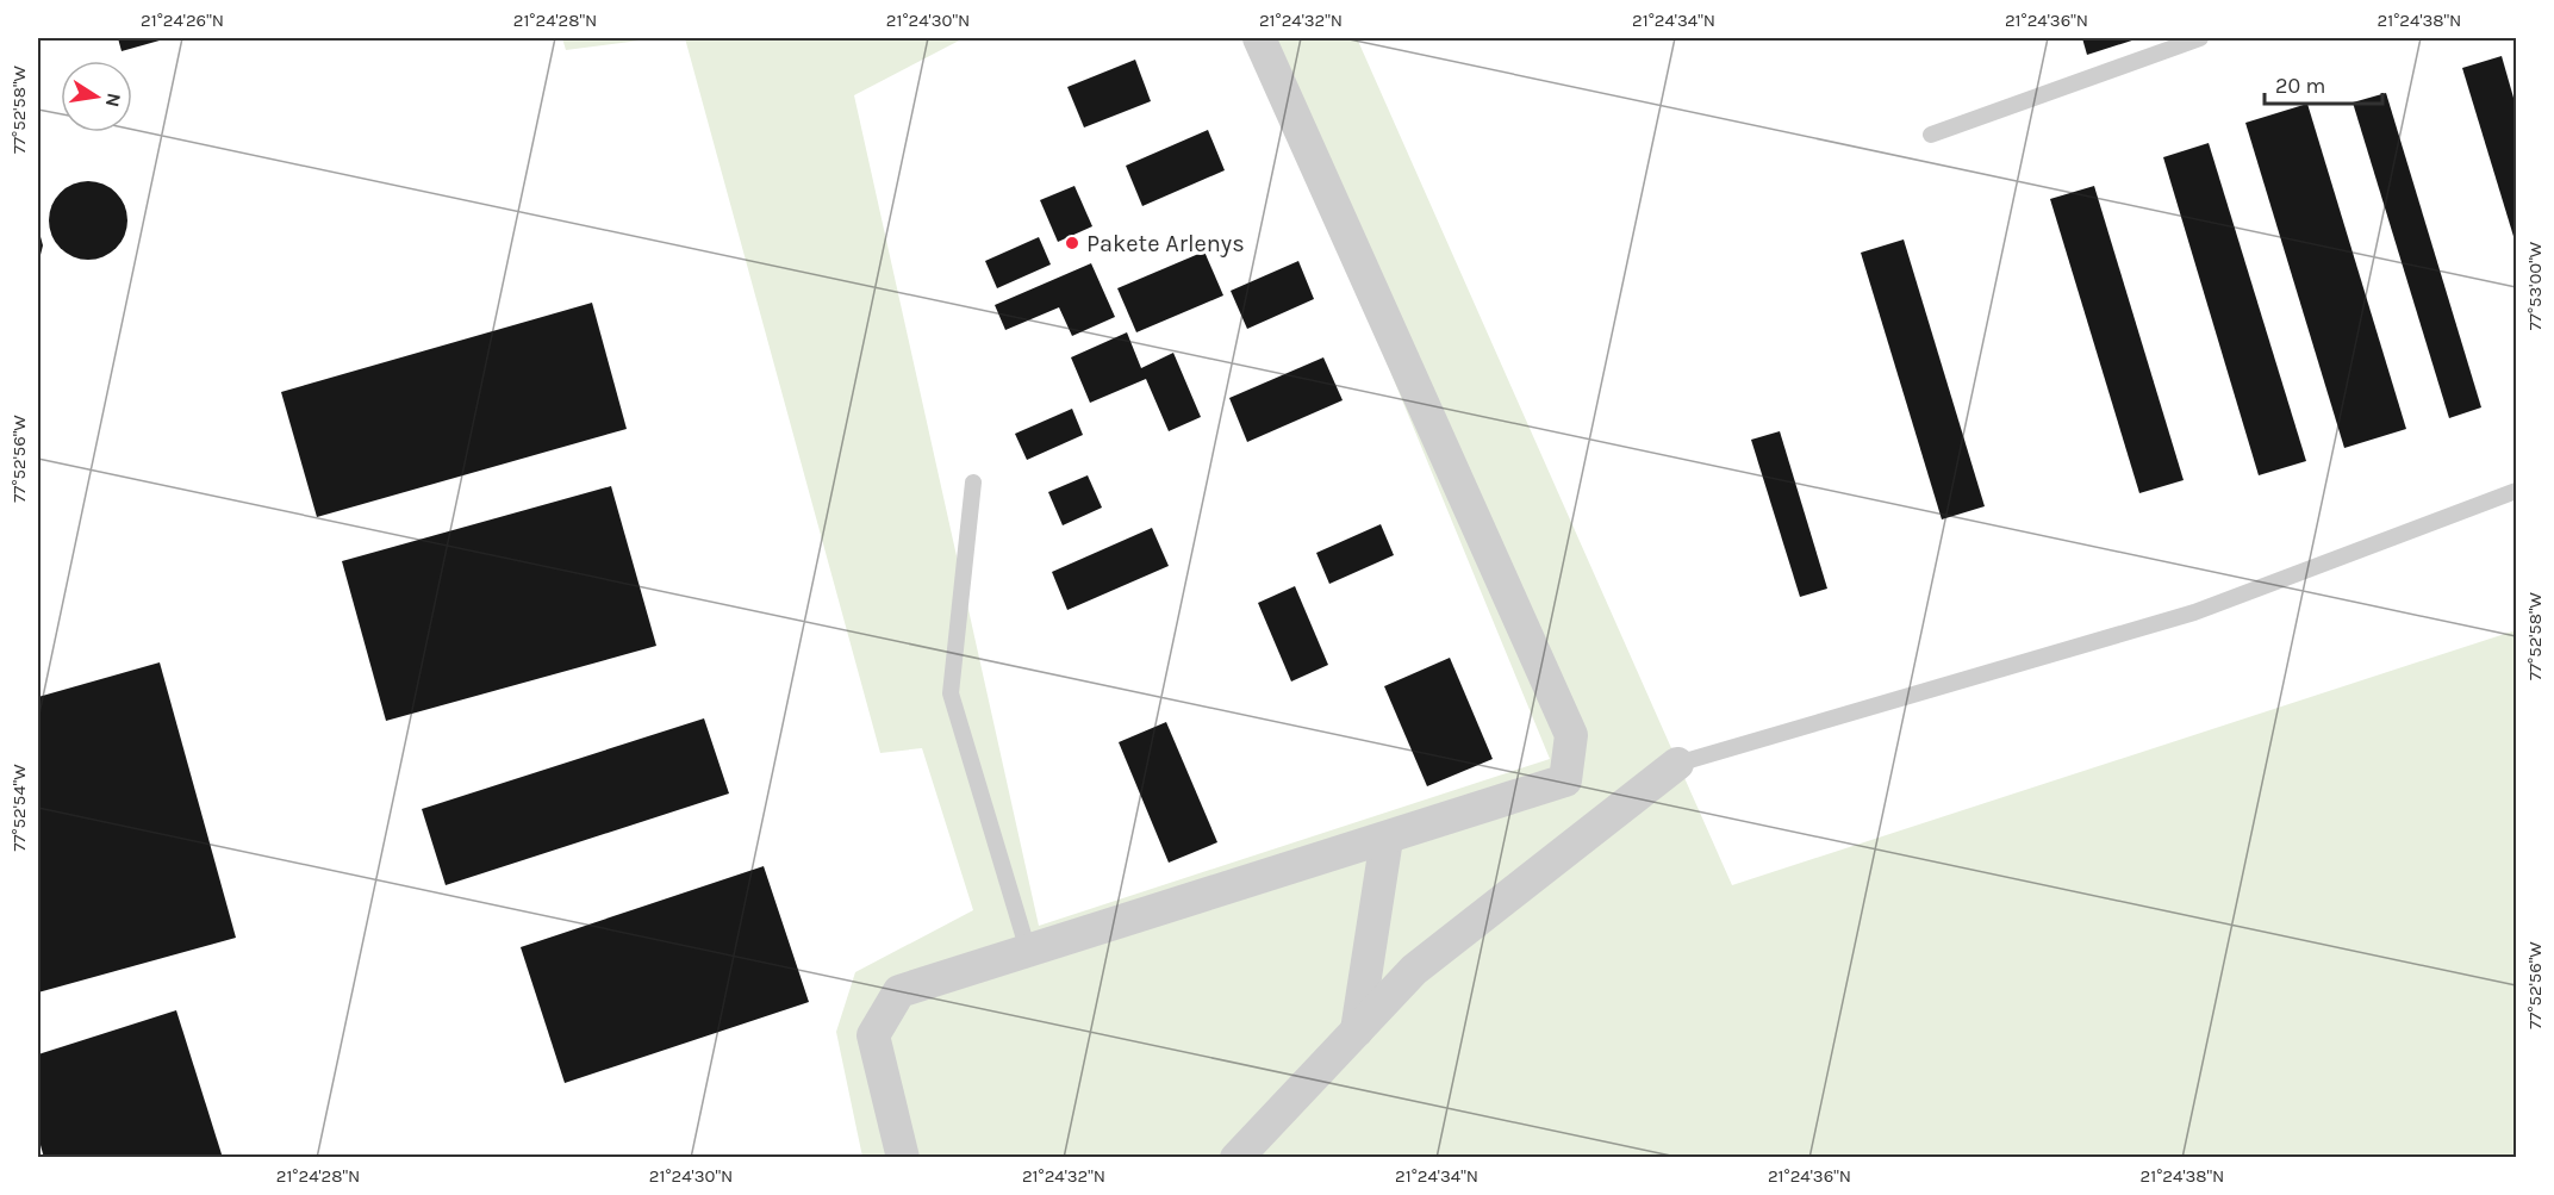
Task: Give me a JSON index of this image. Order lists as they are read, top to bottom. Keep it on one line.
{"places":["Pakete Arlenys"],"scale_bar":"20 m","north":"right","coordinates":["21°24'26\"N","21°24'28\"N","21°24'30\"N","21°24'32\"N","21°24'34\"N","21°24'36\"N","21°24'38\"N","77°52'58\"W","77°53'00\"W","77°52'56\"W","77°52'54\"W"]}
